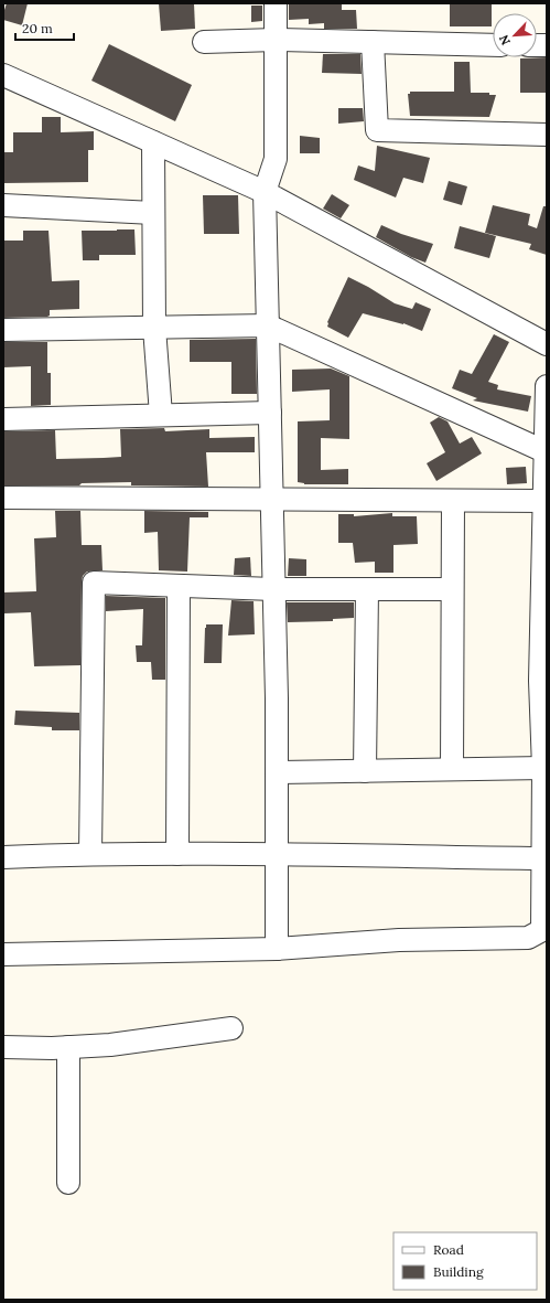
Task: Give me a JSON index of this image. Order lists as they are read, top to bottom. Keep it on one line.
{"legend":["Road","Building"],"scale_bar":"20 m","north":"bottom left"}
